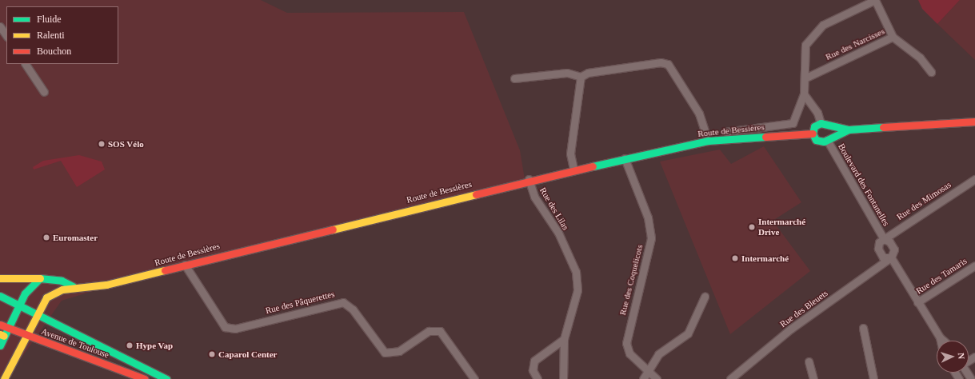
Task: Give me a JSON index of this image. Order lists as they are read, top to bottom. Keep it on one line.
{"streets":{"main road":["Route de Bessières","Avenue de Toulouse"],"street":["Rue des Narcisses","Boulevard des Fontanelles","Rue des Mimosas","Rue des Lilas","Rue des Tamaris","Rue des Coquelicots","Rue des Pâquerettes","Rue des Bleuets"]},"crossings":[["Route de Bessières","Boulevard des Fontanelles"],["Route de Bessières","Rue des Lilas"],["Route de Bessières","Rue des Coquelicots"],["Route de Bessières","Rue des Pâquerettes"],["Route de Bessières","Avenue de Toulouse"],["Boulevard des Fontanelles","Rue des Mimosas"],["Boulevard des Fontanelles","Rue des Tamaris"],["Boulevard des Fontanelles","Rue des Bleuets"],["Rue des Mimosas","Rue des Bleuets"]],"places":["SOS Vélo","Intermarché Drive","Euromaster","Intermarché","Hype Vap","Caparol Center"],"legend":["Fluide","Ralenti","Bouchon"],"north":"right"}
